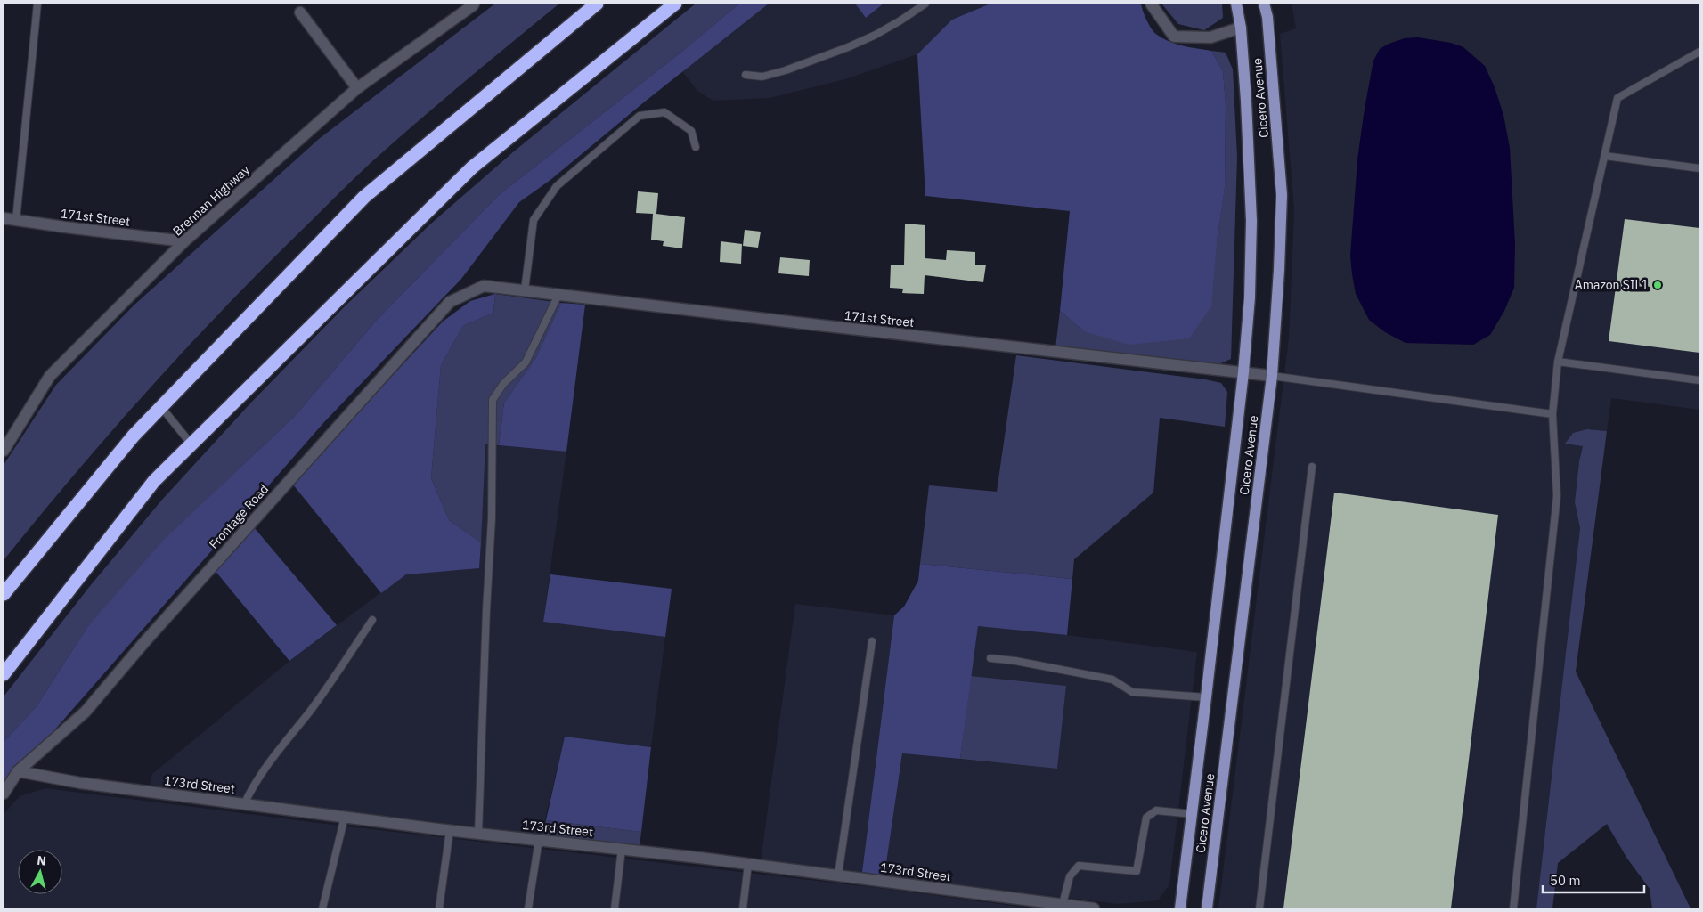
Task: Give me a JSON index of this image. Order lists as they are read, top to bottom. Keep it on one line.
{"streets":{"main road":["Cicero Avenue"],"street":["Brennan Highway","171st Street","Frontage Road","173rd Street"]},"crossings":[["Cicero Avenue","171st Street"],["Brennan Highway","171st Street"],["171st Street","Frontage Road"],["Frontage Road","173rd Street"]],"places":["Amazon SIL1"],"scale_bar":"50 m","north":"top"}
